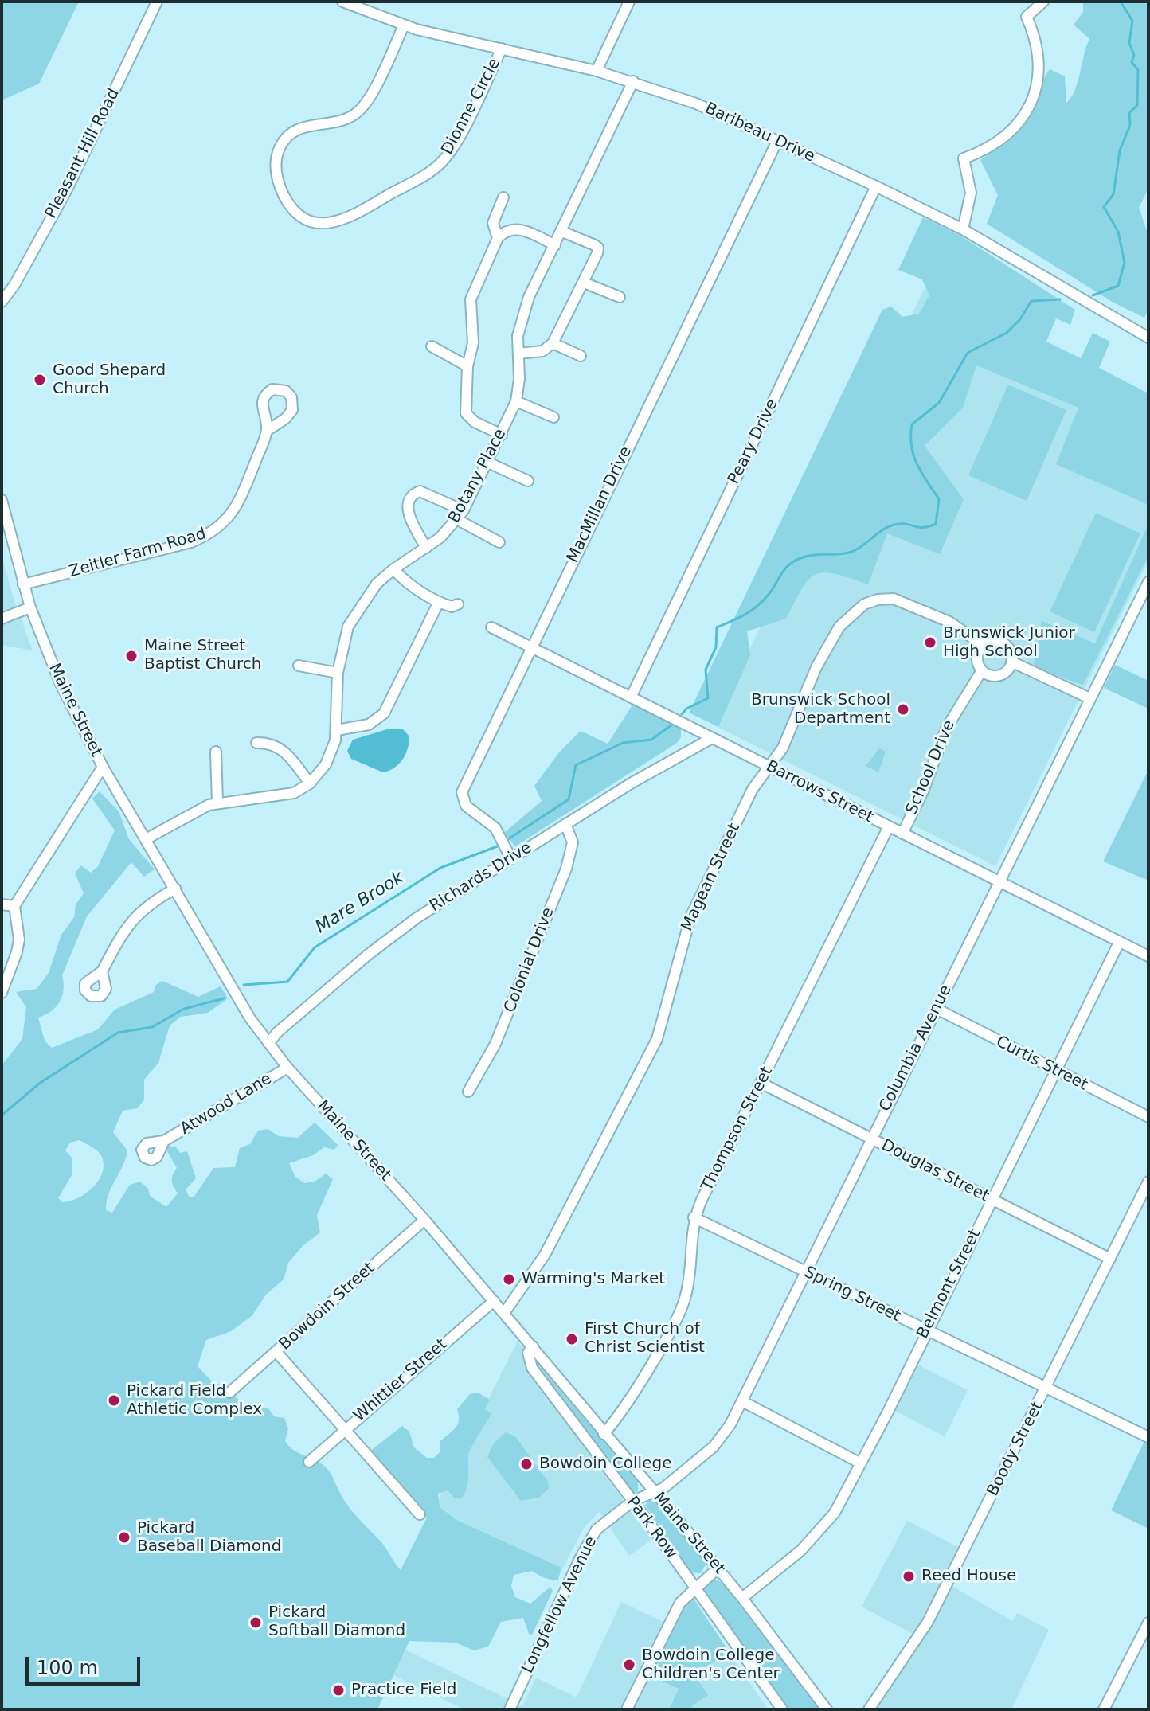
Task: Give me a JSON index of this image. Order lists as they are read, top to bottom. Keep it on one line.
{"streets":{"street":["Dionne Circle","Baribeau Drive","Pleasant Hill Road","Peary Drive","Botany Place","MacMillan Drive","Zeitler Farm Road","Maine Street","School Drive","Barrows Street","Richards Drive","Magean Street","Colonial Drive","Columbia Avenue","Curtis Street","Atwood Lane","Thompson Street","Douglas Street","Belmont Street","Spring Street","Bowdoin Street","Whittier Street","Boody Street","Park Row","Longfellow Avenue"]},"crossings":[["Dionne Circle","Baribeau Drive"],["Baribeau Drive","Peary Drive"],["Baribeau Drive","Botany Place"],["Baribeau Drive","MacMillan Drive"],["Peary Drive","Barrows Street"],["MacMillan Drive","Barrows Street"],["MacMillan Drive","Richards Drive"],["Zeitler Farm Road","Maine Street"],["Maine Street","Richards Drive"],["Maine Street","Magean Street"],["Maine Street","Columbia Avenue"],["Maine Street","Atwood Lane"],["Maine Street","Thompson Street"],["Maine Street","Belmont Street"],["Maine Street","Bowdoin Street"],["Maine Street","Whittier Street"],["Maine Street","Park Row"],["Maine Street","Longfellow Avenue"],["School Drive","Barrows Street"],["School Drive","Magean Street"],["Barrows Street","Richards Drive"],["Barrows Street","Magean Street"],["Barrows Street","Columbia Avenue"],["Barrows Street","Thompson Street"],["Barrows Street","Belmont Street"],["Richards Drive","Colonial Drive"],["Magean Street","Columbia Avenue"],["Columbia Avenue","Curtis Street"],["Columbia Avenue","Douglas Street"],["Columbia Avenue","Spring Street"],["Columbia Avenue","Longfellow Avenue"],["Curtis Street","Belmont Street"],["Thompson Street","Douglas Street"],["Thompson Street","Spring Street"],["Douglas Street","Belmont Street"],["Douglas Street","Boody Street"],["Belmont Street","Spring Street"],["Spring Street","Boody Street"],["Park Row","Longfellow Avenue"]],"water":["Mare Brook"],"places":["Good Shepard Church","Brunswick Junior High School","Maine Street Baptist Church","Brunswick School Department","Warming's Market","First Church of Christ Scientist","Pickard Field Athletic Complex","Bowdoin College","Pickard Baseball Diamond","Reed House","Pickard Softball Diamond","Bowdoin College Children's Center","Practice Field"],"scale_bar":"100 m"}
